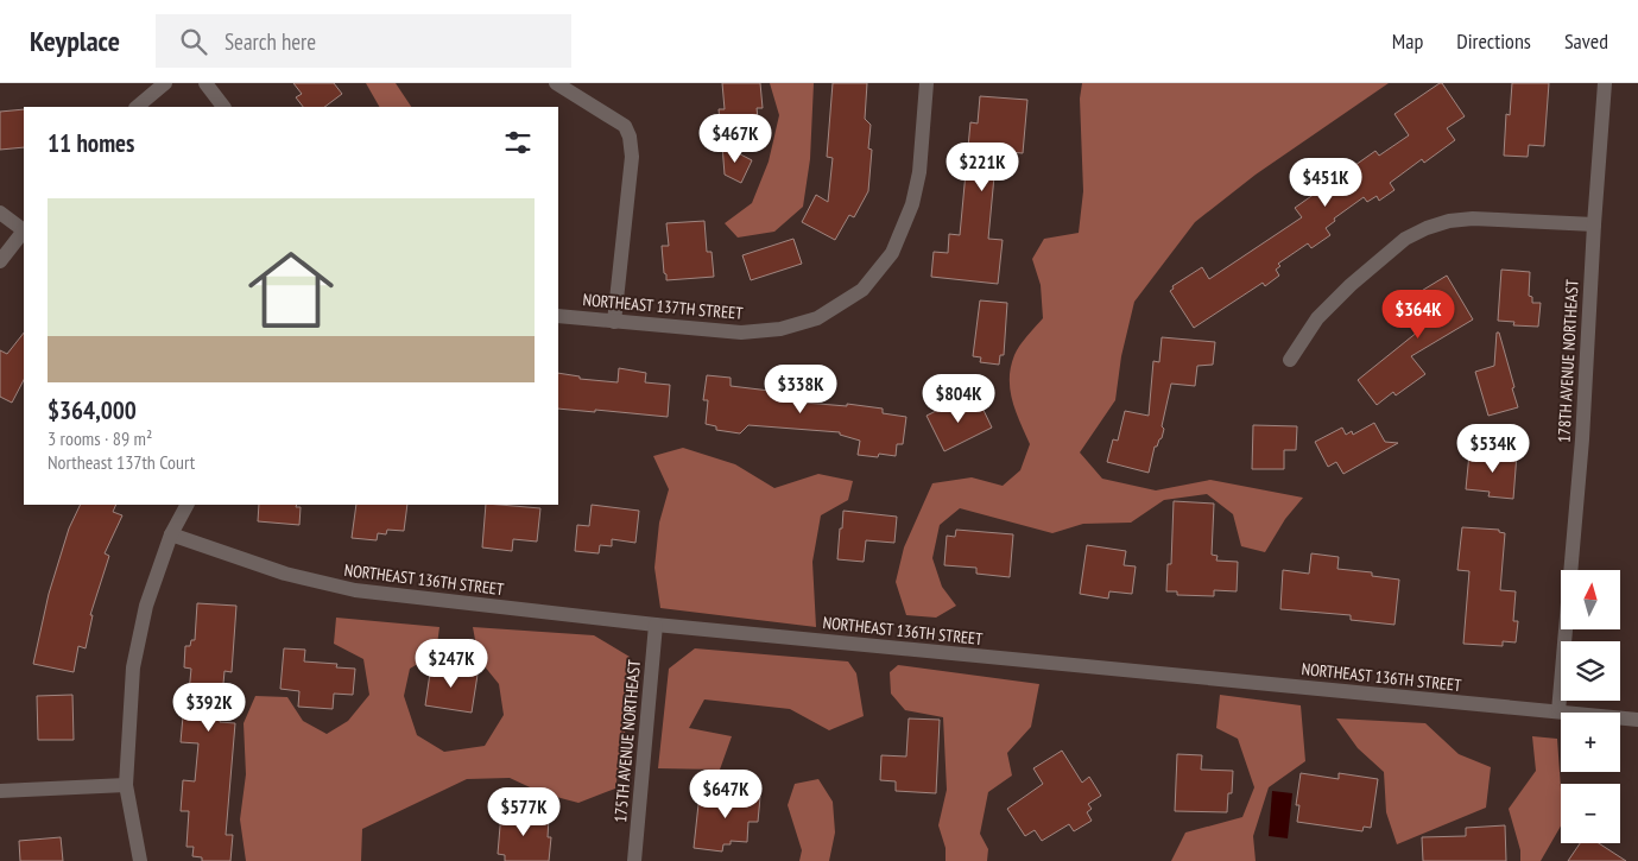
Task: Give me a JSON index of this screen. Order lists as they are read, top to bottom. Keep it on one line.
{"streets":{"street":["NORTHEAST 137TH STREET","178TH AVENUE NORTHEAST","NORTHEAST 136TH STREET","175TH AVENUE NORTHEAST"]},"crossings":[["178TH AVENUE NORTHEAST","NORTHEAST 136TH STREET"],["NORTHEAST 136TH STREET","175TH AVENUE NORTHEAST"]],"north":"top","page":{"header":"Keyplace","search":"Search here","nav":["Map","Directions","Saved"],"heading":"11 homes","price":["$467K","$221K","$451K","$364K","$338K","$804K","$534K","$247K","$392K","$647K","$577K"],"list":[{"name":"$364,000","note":"3 rooms · 89 m² · Northeast 137th Court"}],"map_buttons":["+","−"]}}
